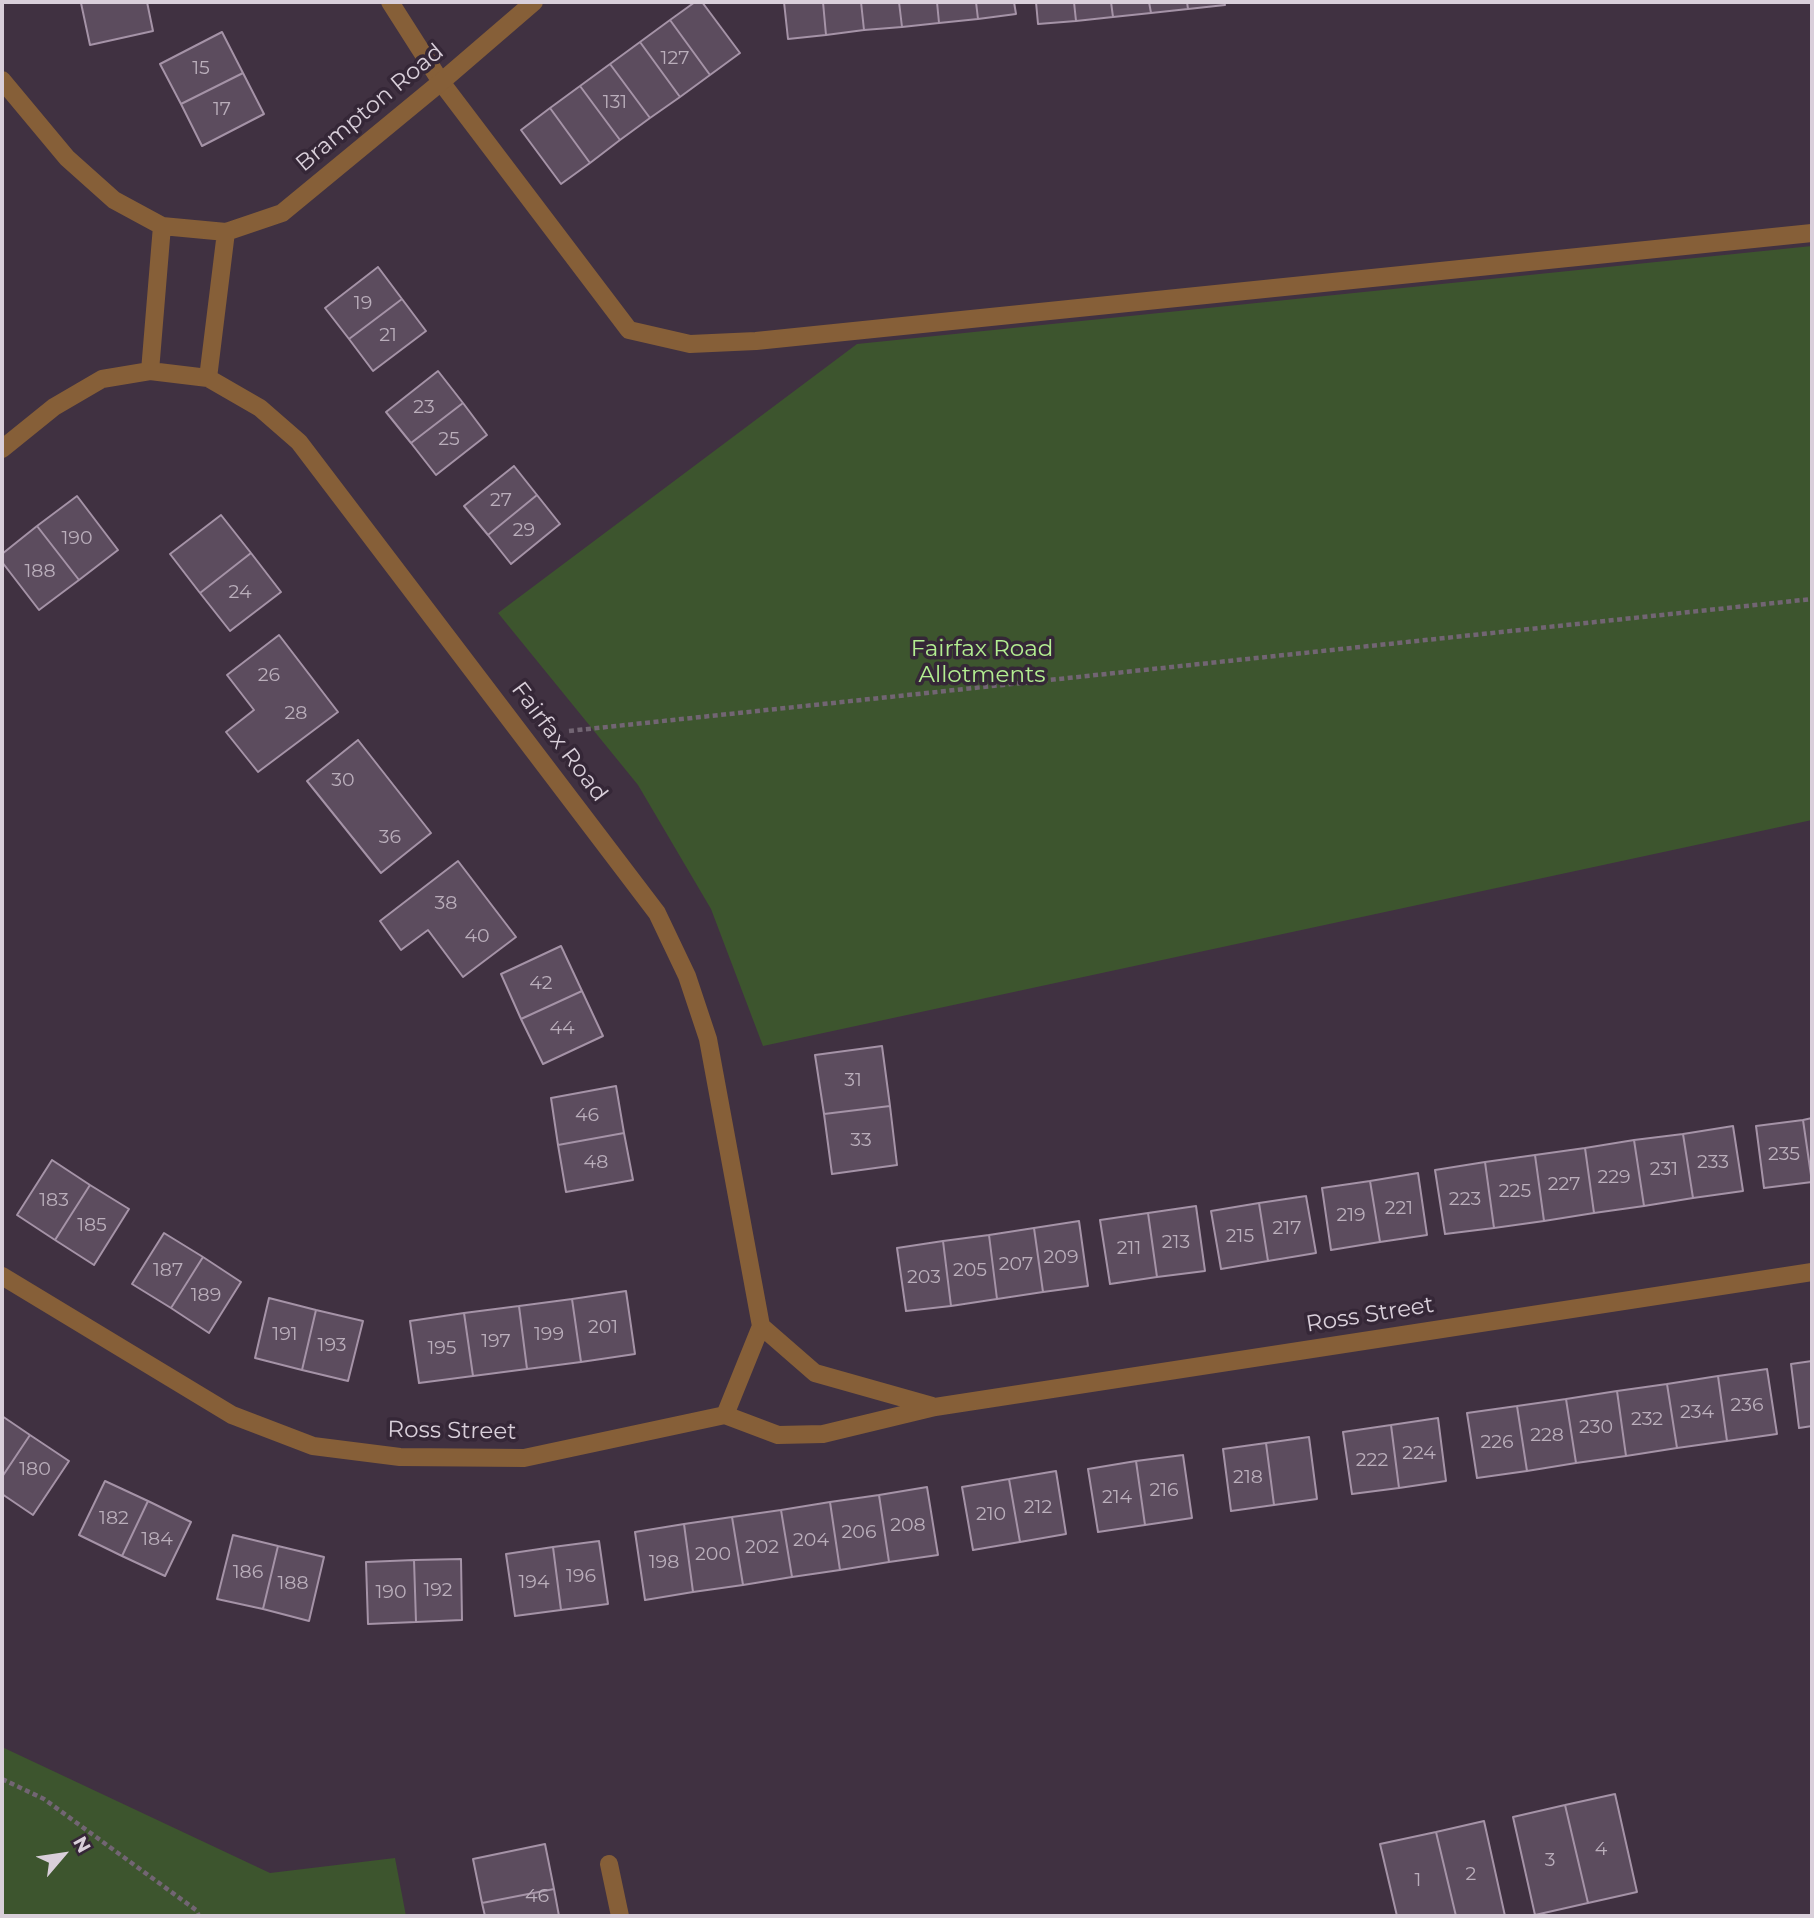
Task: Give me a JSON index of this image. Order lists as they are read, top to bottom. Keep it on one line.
{"streets":{"street":["Brampton Road","Fairfax Road","Ross Street"]},"crossings":[["Fairfax Road","Ross Street"]],"parks":["Fairfax Road Allotments"],"house_numbers":["127","15","131","17","19","21","23","25","27","29","190","188","24","26","28","30","36","38","40","42","44","31","46","33","235","48","233","231","229","227","225","223","183","221","219","185","217","215","213","211","209","207","187","205","203","189","201","191","199","197","193","195","236","234","232","230","228","226","224","222","180","218","216","214","212","210","182","208","206","184","204","202","200","198","186","196","194","188","192","190","4","3","2","1","46"],"north":"top right"}
